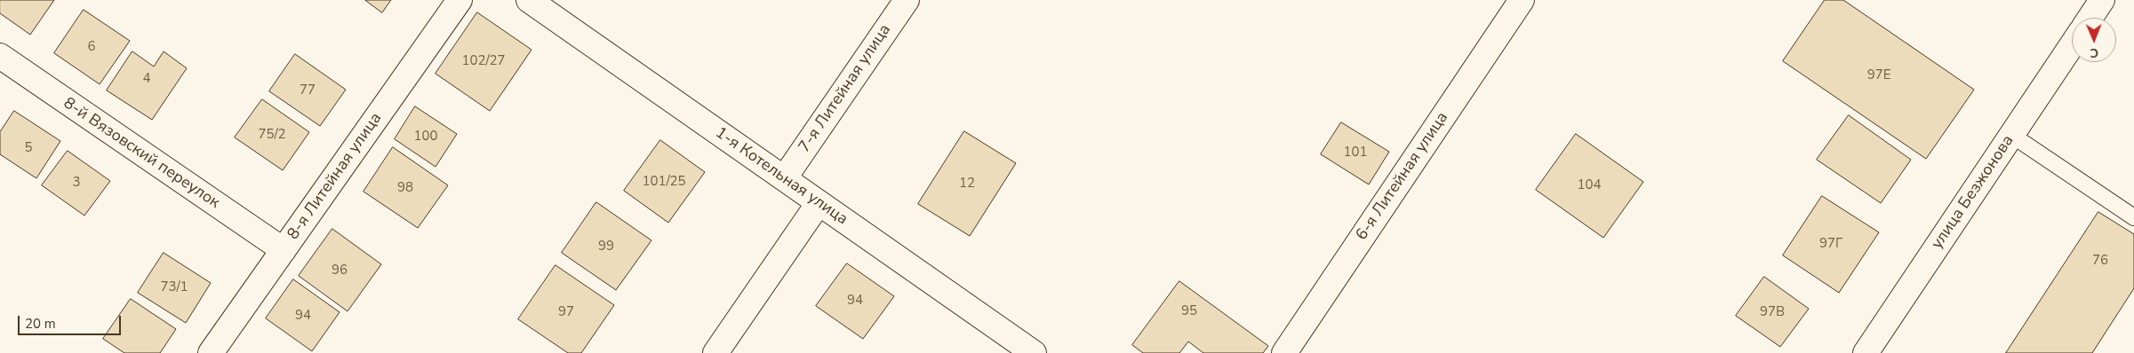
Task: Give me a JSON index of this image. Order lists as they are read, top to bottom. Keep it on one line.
{"streets":{"street":["7-я Литейная улица","8-й Вязовский переулок","8-я Литейная улица","1-я Котельная улица","6-я Литейная улица","улица Безжонова"]},"crossings":[["7-я Литейная улица","1-я Котельная улица"],["8-й Вязовский переулок","8-я Литейная улица"]],"house_numbers":["6","102/27","97Е","4","77","75/2","100","5","101","101/25","3","12","104","98","97Г","99","76","96","73/1","94","95","97","97В","94"],"scale_bar":"20 m","north":"bottom"}
